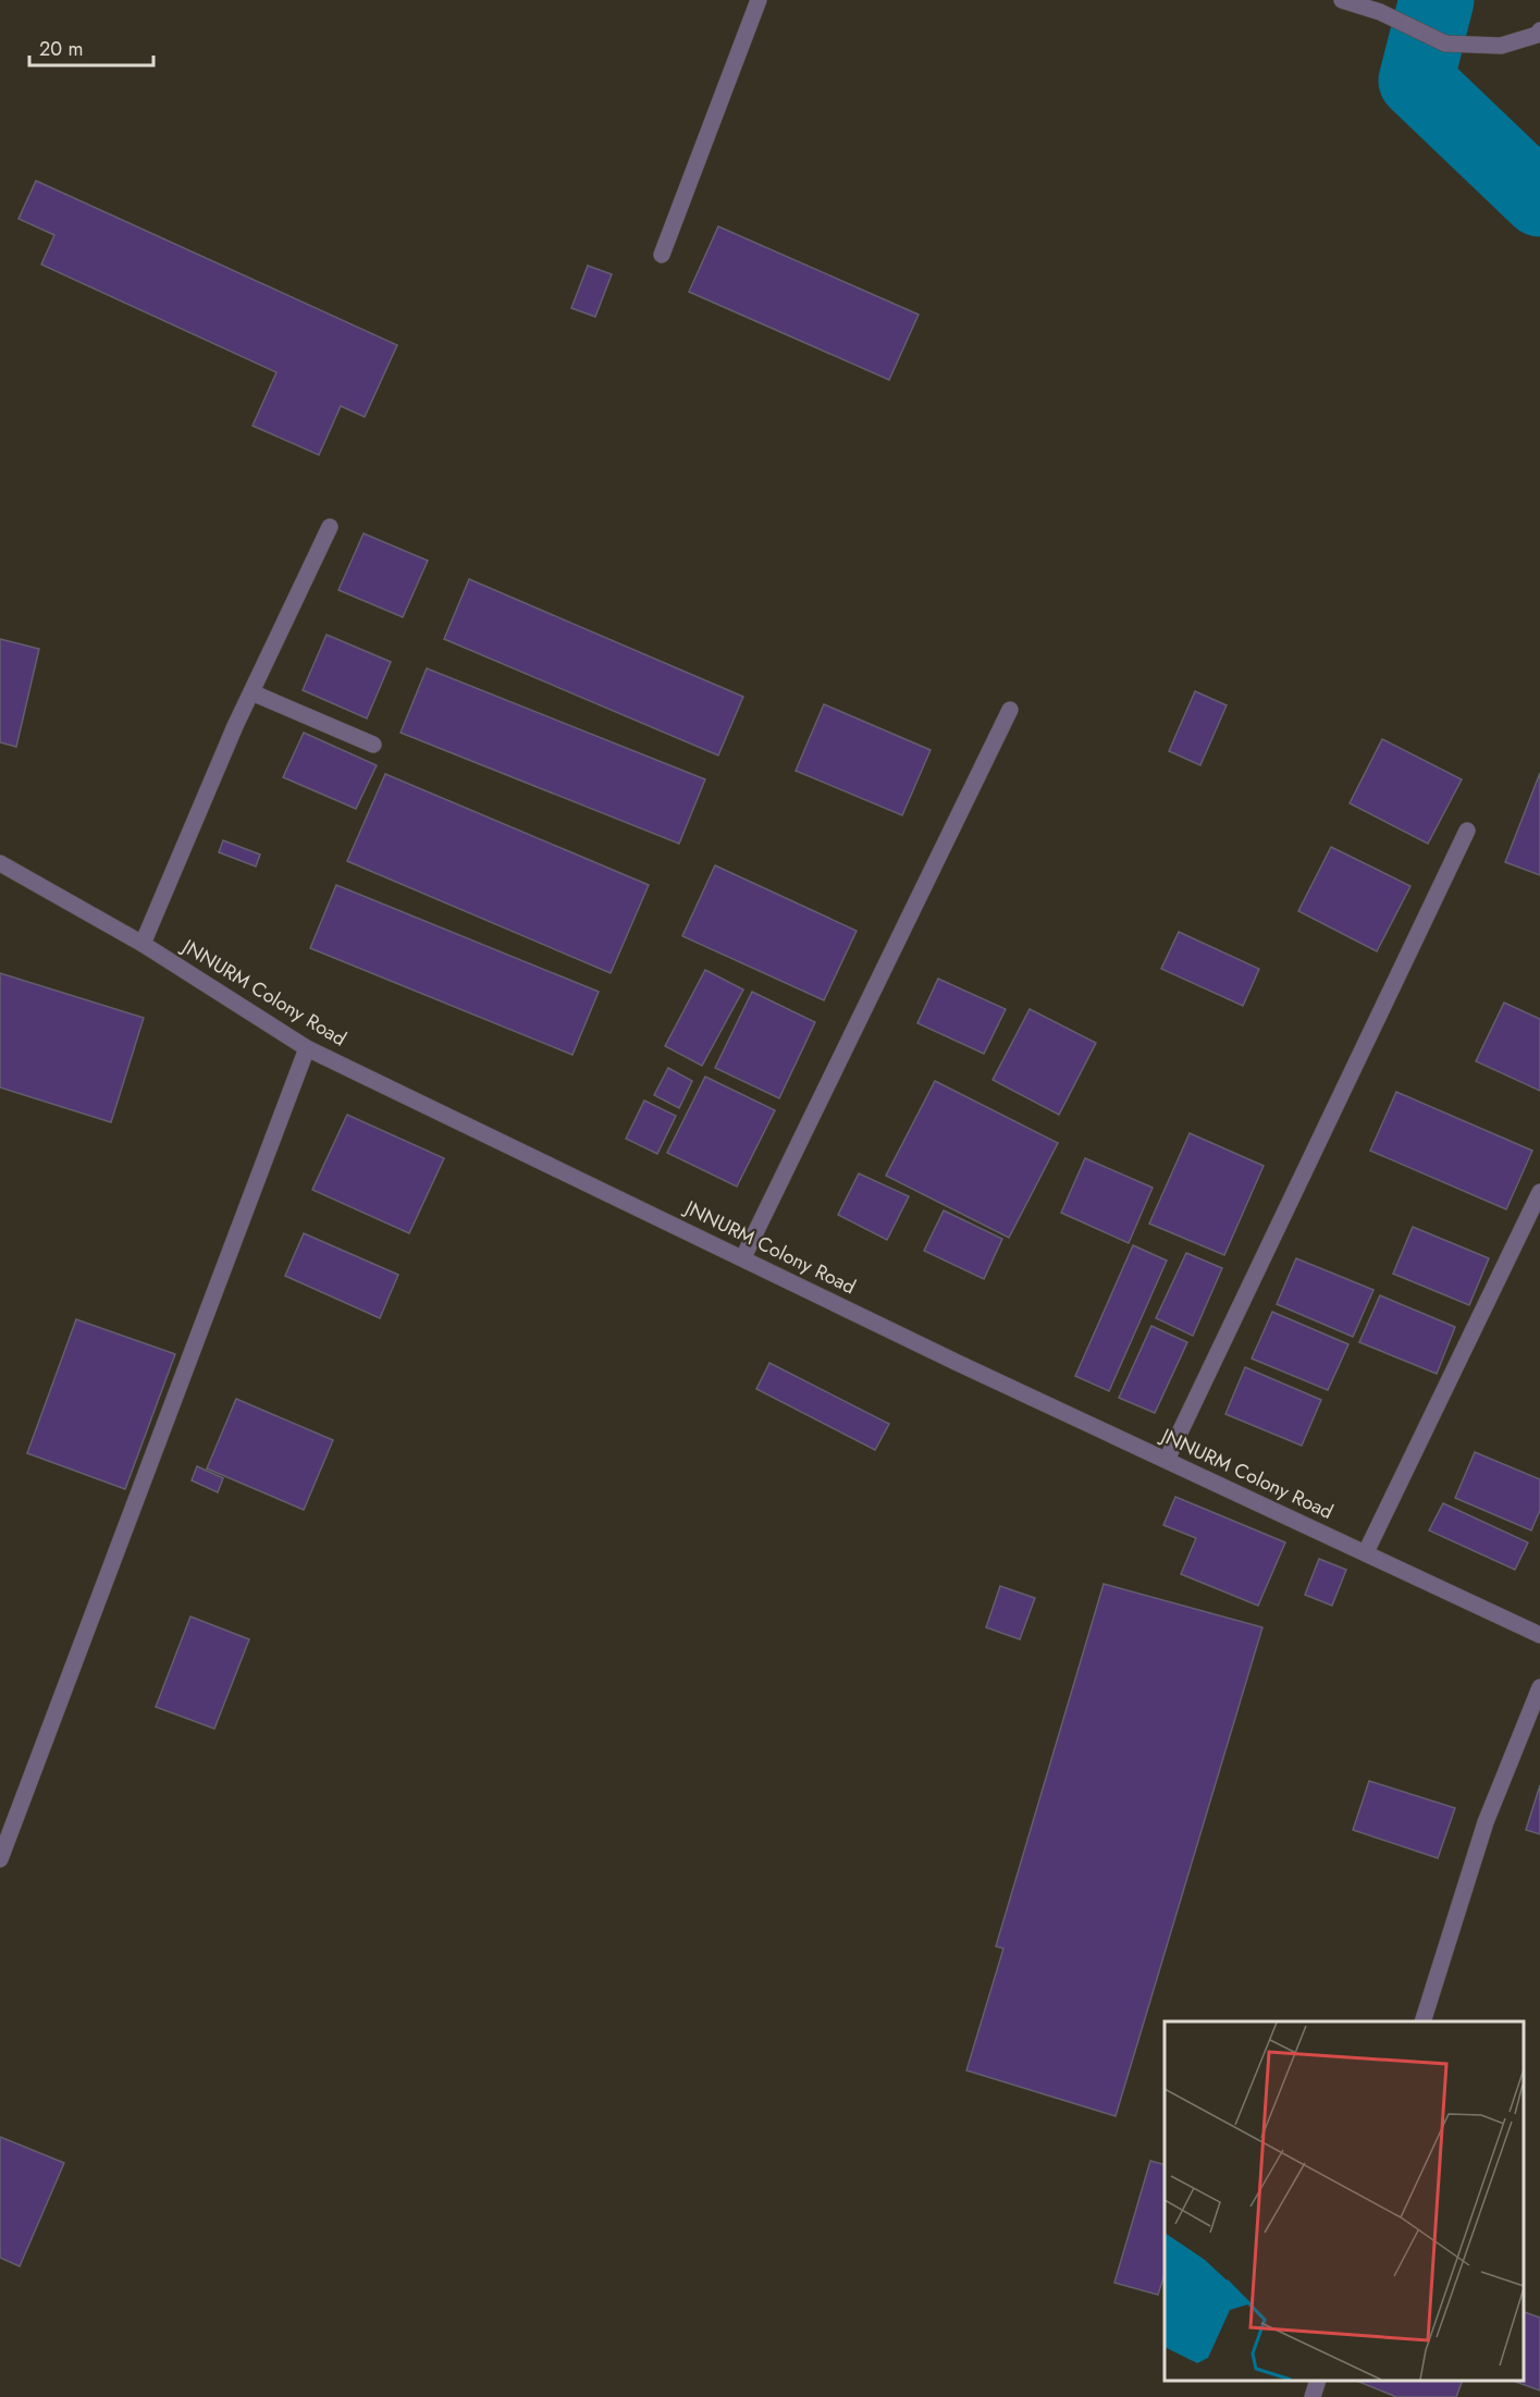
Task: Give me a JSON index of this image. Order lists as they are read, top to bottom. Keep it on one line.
{"streets":{"street":["JNNURM Colony Road"]},"scale_bar":"20 m"}
